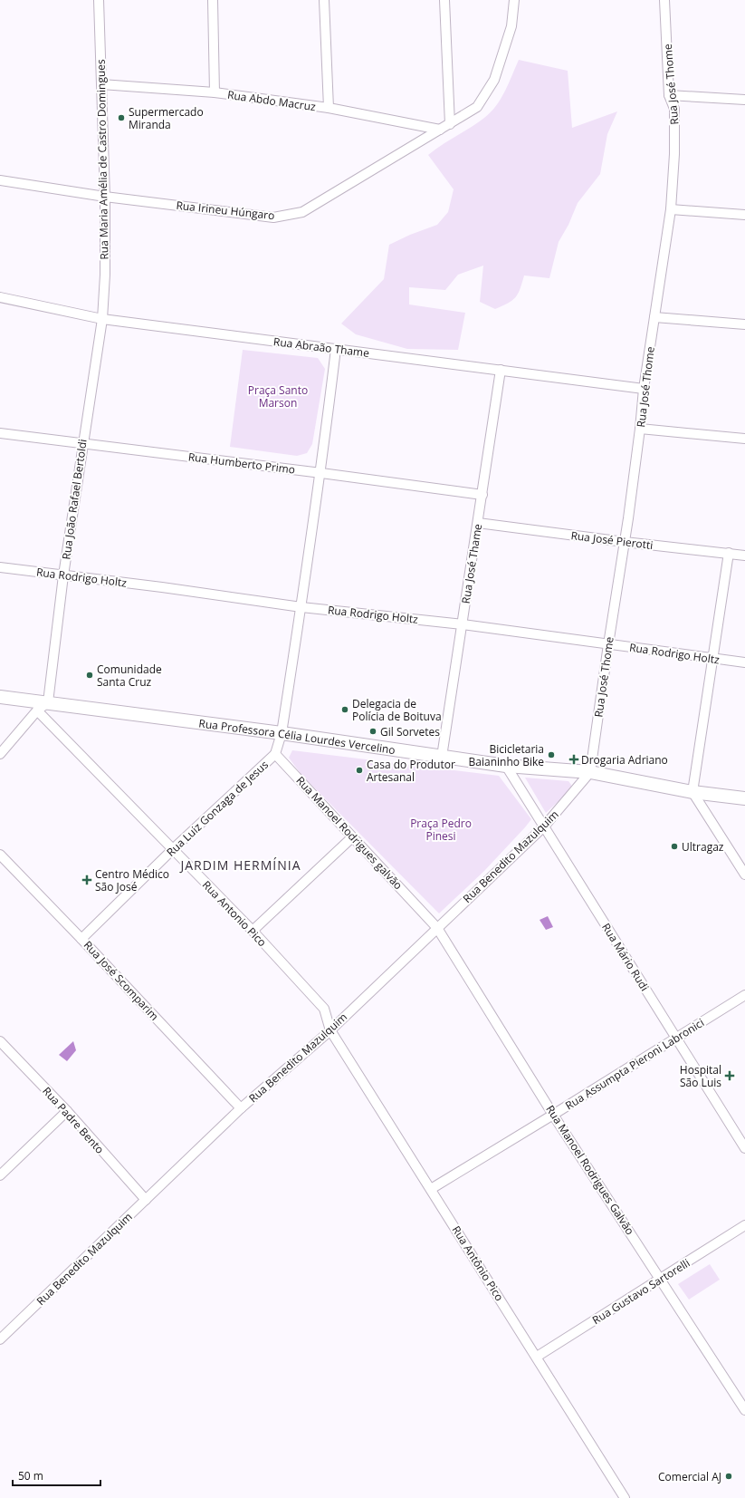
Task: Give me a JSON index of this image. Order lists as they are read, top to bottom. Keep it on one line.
{"streets":{"main road":["Rua Professora Célia Lourdes Vercelino"],"street":["Rua José Thome","Rua Abdo Macruz","Rua Maria Amélia de Castro Domingues","Rua Irineu Húngaro","Rua Abraão Thame","Rua Humberto Primo","Rua João Rafael Bertoldi","Rua José Pierotti","Rua José Thame","Rua Rodrigo Holtz","Rua Luiz Gonzaga de Jesus","Rua Manoel Rodrigues galvão","Rua Benedito Mazulquim","Rua Antonio Pico","Rua Mário Rudi","Rua José Scomparim","Rua Assumpta Pieroni Labronici","Rua Padre Bento","Rua Manoel Rodrigues Galvão","Rua Antônio Pico","Rua Gustavo Sartorelli"]},"crossings":[["Rua José Thome","Rua Abraão Thame"],["Rua José Thome","Rua José Pierotti"],["Rua José Thome","Rua Rodrigo Holtz"],["Rua José Thome","Rua Professora Célia Lourdes Vercelino"],["Rua José Thome","Rua Benedito Mazulquim"],["Rua Abdo Macruz","Rua Maria Amélia de Castro Domingues"],["Rua Abdo Macruz","Rua Irineu Húngaro"],["Rua Maria Amélia de Castro Domingues","Rua Irineu Húngaro"],["Rua Maria Amélia de Castro Domingues","Rua Abraão Thame"],["Rua Maria Amélia de Castro Domingues","Rua João Rafael Bertoldi"],["Rua Abraão Thame","Rua João Rafael Bertoldi"],["Rua Abraão Thame","Rua José Thame"],["Rua Humberto Primo","Rua João Rafael Bertoldi"],["Rua Humberto Primo","Rua José Thame"],["Rua João Rafael Bertoldi","Rua Rodrigo Holtz"],["Rua João Rafael Bertoldi","Rua Professora Célia Lourdes Vercelino"],["Rua José Pierotti","Rua José Thame"],["Rua José Thame","Rua Rodrigo Holtz"],["Rua José Thame","Rua Professora Célia Lourdes Vercelino"],["Rua Professora Célia Lourdes Vercelino","Rua Benedito Mazulquim"],["Rua Professora Célia Lourdes Vercelino","Rua Mário Rudi"],["Rua Luiz Gonzaga de Jesus","Rua Manoel Rodrigues galvão"],["Rua Luiz Gonzaga de Jesus","Rua Antonio Pico"],["Rua Luiz Gonzaga de Jesus","Rua José Scomparim"],["Rua Manoel Rodrigues galvão","Rua Benedito Mazulquim"],["Rua Manoel Rodrigues galvão","Rua Manoel Rodrigues Galvão"],["Rua Benedito Mazulquim","Rua Antonio Pico"],["Rua Benedito Mazulquim","Rua Mário Rudi"],["Rua Benedito Mazulquim","Rua José Scomparim"],["Rua Benedito Mazulquim","Rua Padre Bento"],["Rua Benedito Mazulquim","Rua Manoel Rodrigues Galvão"],["Rua Benedito Mazulquim","Rua Antônio Pico"],["Rua Antonio Pico","Rua Antônio Pico"],["Rua Mário Rudi","Rua Assumpta Pieroni Labronici"],["Rua Assumpta Pieroni Labronici","Rua Manoel Rodrigues Galvão"],["Rua Assumpta Pieroni Labronici","Rua Antônio Pico"],["Rua Manoel Rodrigues Galvão","Rua Gustavo Sartorelli"],["Rua Antônio Pico","Rua Gustavo Sartorelli"]],"districts":["JARDIM HERMÍNIA"],"parks":["Praça Santo Marson","Praça Pedro Pinesi"],"places":{"other":["Supermercado Miranda","Comunidade Santa Cruz","Delegacia de Polícia de Boituva","Gil Sorvetes","Bicicletaria Baianinho Bike","Casa do Produtor Artesanal","Ultragaz","Comercial AJ"],"health":["Drogaria Adriano","Centro Médico São José","Hospital São Luis"]},"scale_bar":"50 m"}
